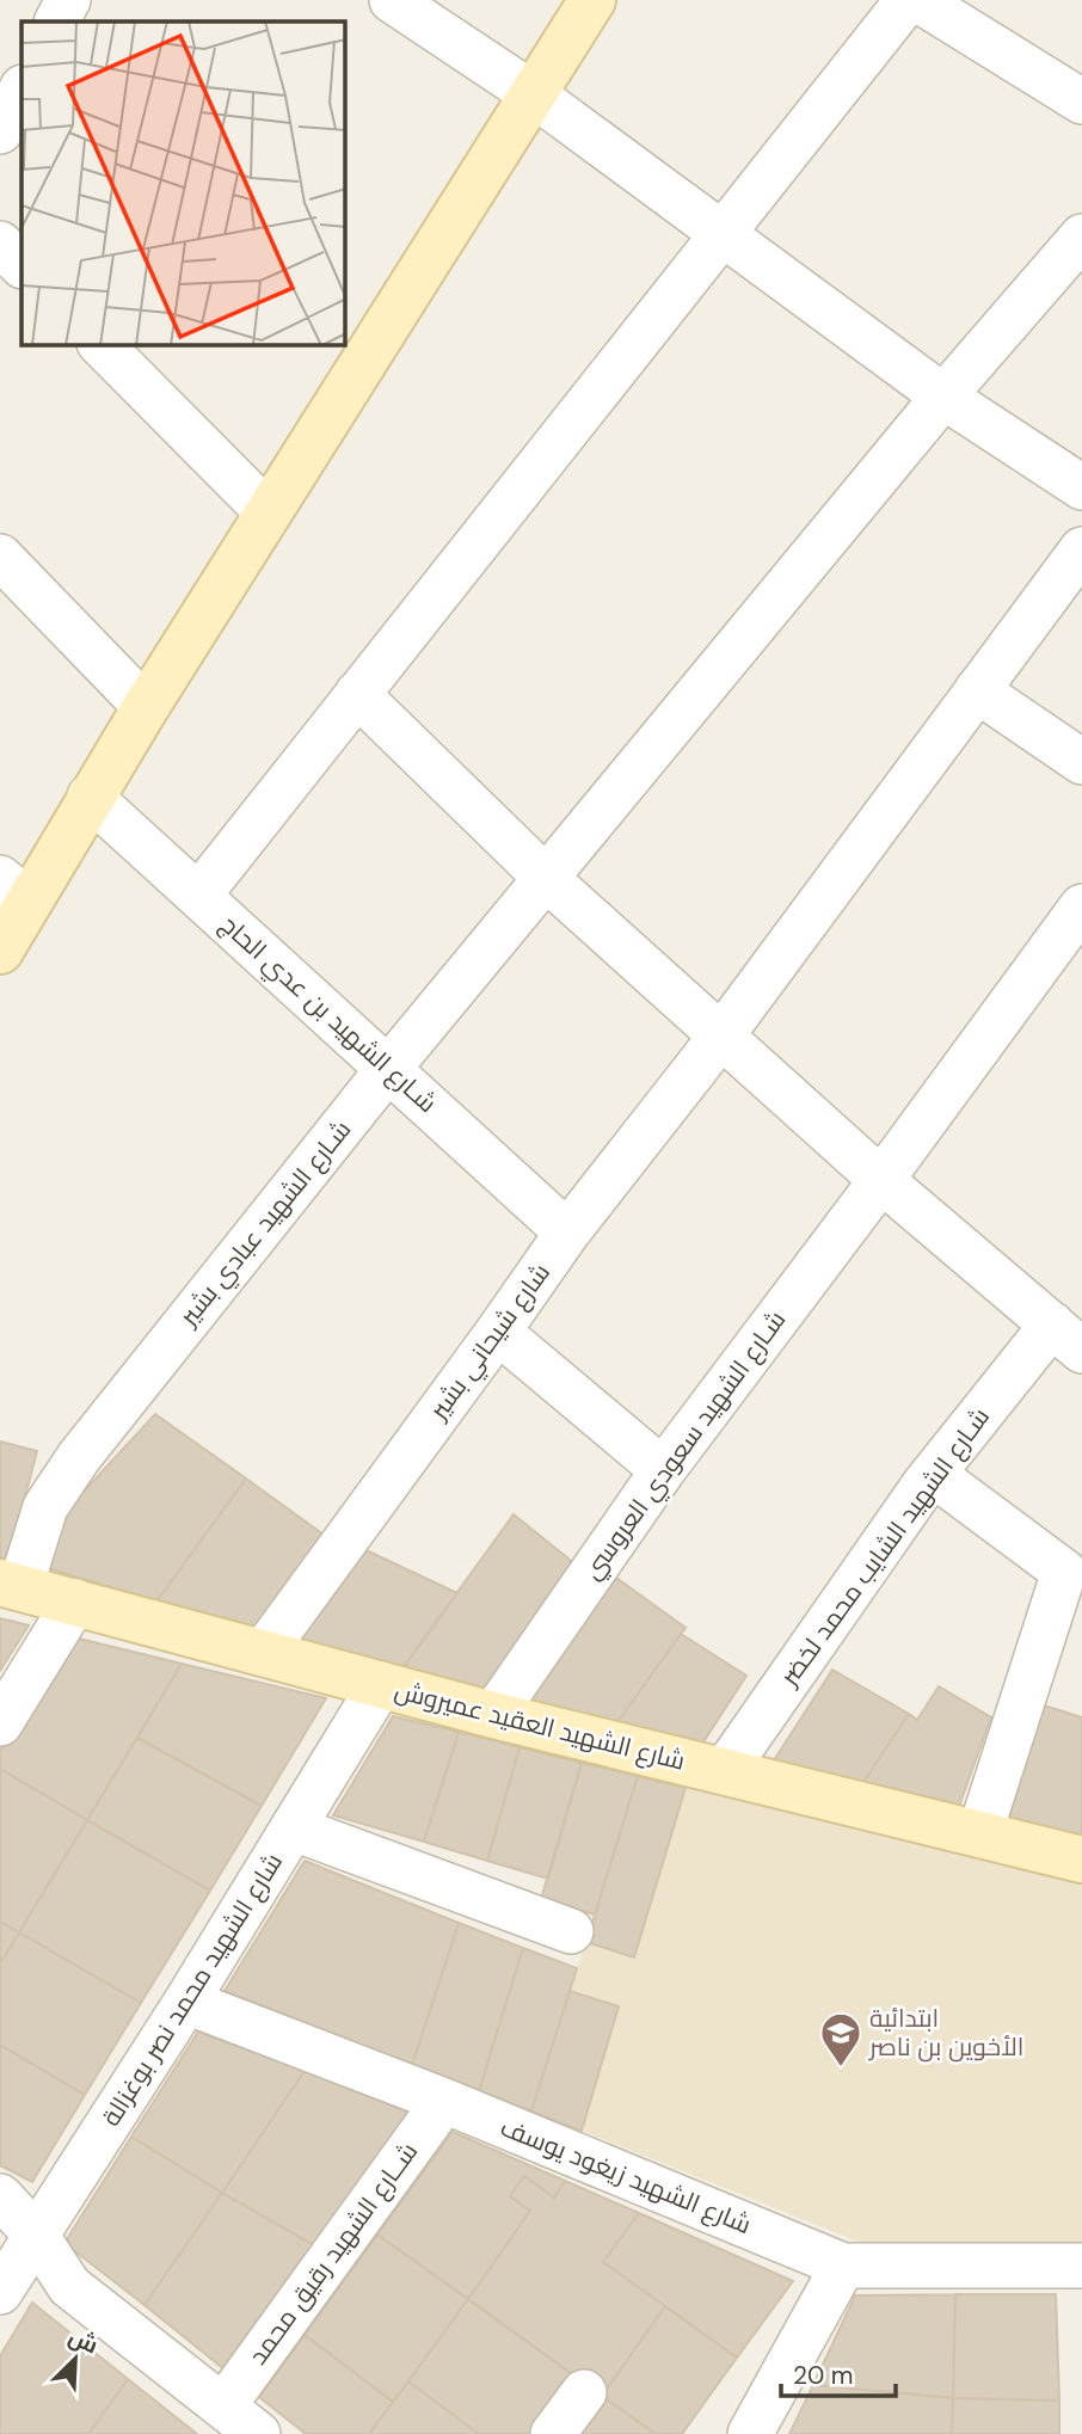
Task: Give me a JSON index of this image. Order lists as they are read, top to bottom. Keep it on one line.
{"streets":{"street":["شـارع الشهيد بن عدي الحاج","شـارع الشهيد عبادي بشير","شارع شيحاني بشير","شـارع الشهيد سعودي العروسي","شـارع الشهيد الشايب محمد لخضر","شارع الشهيد العقيد عميروش","شارع الشهيد محمد نصر بوغزالة","شارع الشهيد زيغود يوسف","شــارع الشهيد رقيق محمد"]},"crossings":[["شـارع الشهيد بن عدي الحاج","شـارع الشهيد عبادي بشير"],["شـارع الشهيد بن عدي الحاج","شارع شيحاني بشير"],["شـارع الشهيد عبادي بشير","شارع الشهيد العقيد عميروش"],["شارع شيحاني بشير","شارع الشهيد العقيد عميروش"],["شـارع الشهيد سعودي العروسي","شارع الشهيد العقيد عميروش"],["شـارع الشهيد الشايب محمد لخضر","شارع الشهيد العقيد عميروش"],["شارع الشهيد العقيد عميروش","شارع الشهيد محمد نصر بوغزالة"],["شارع الشهيد محمد نصر بوغزالة","شارع الشهيد زيغود يوسف"],["شارع الشهيد زيغود يوسف","شــارع الشهيد رقيق محمد"]],"places":{"school or university":["ابتدائية الأخوين بن ناصر"]},"scale_bar":"20 m","north":"top right"}
